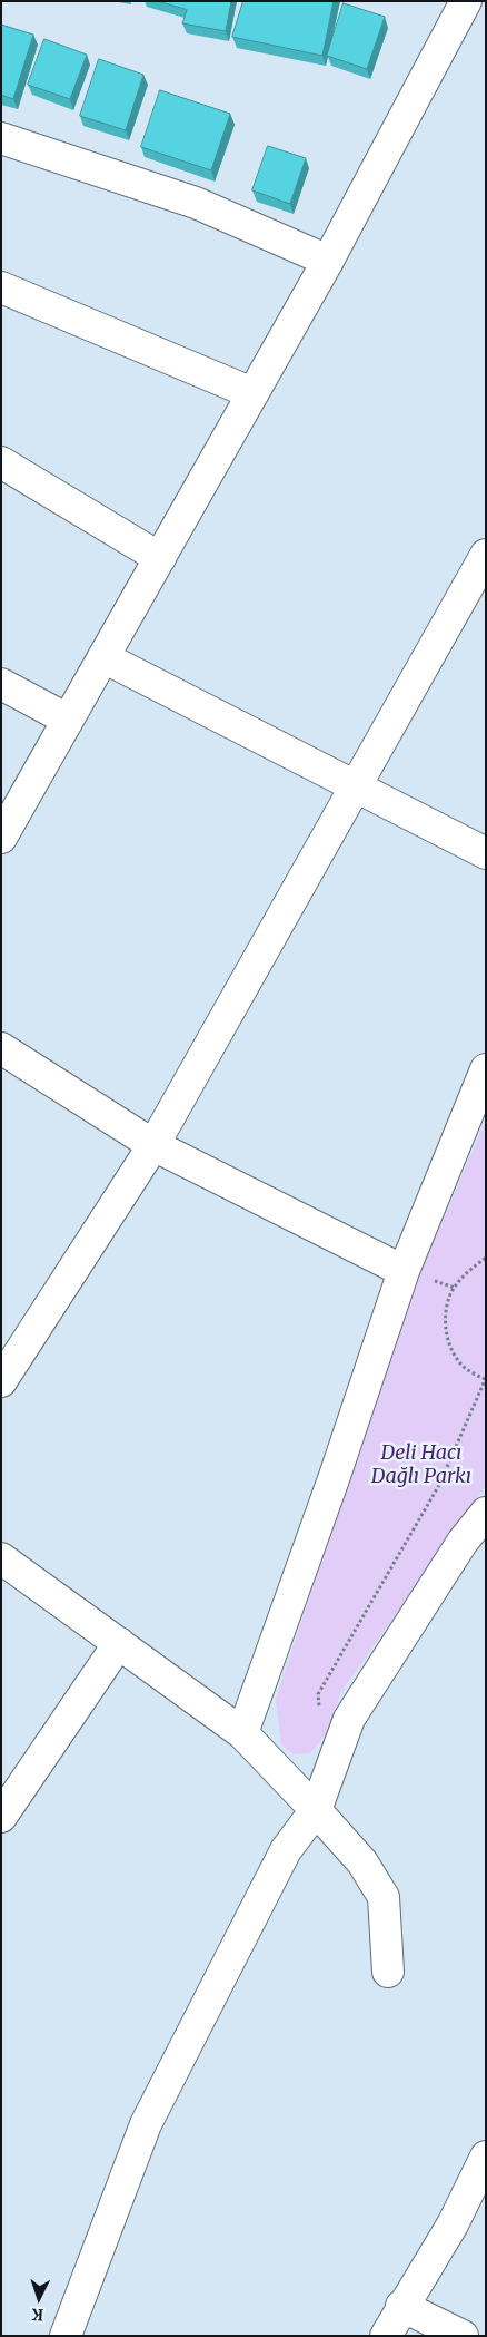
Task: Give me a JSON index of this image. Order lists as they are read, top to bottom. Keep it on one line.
{"parks":["Deli Hacı Dağlı Parkı"],"north":"bottom"}
